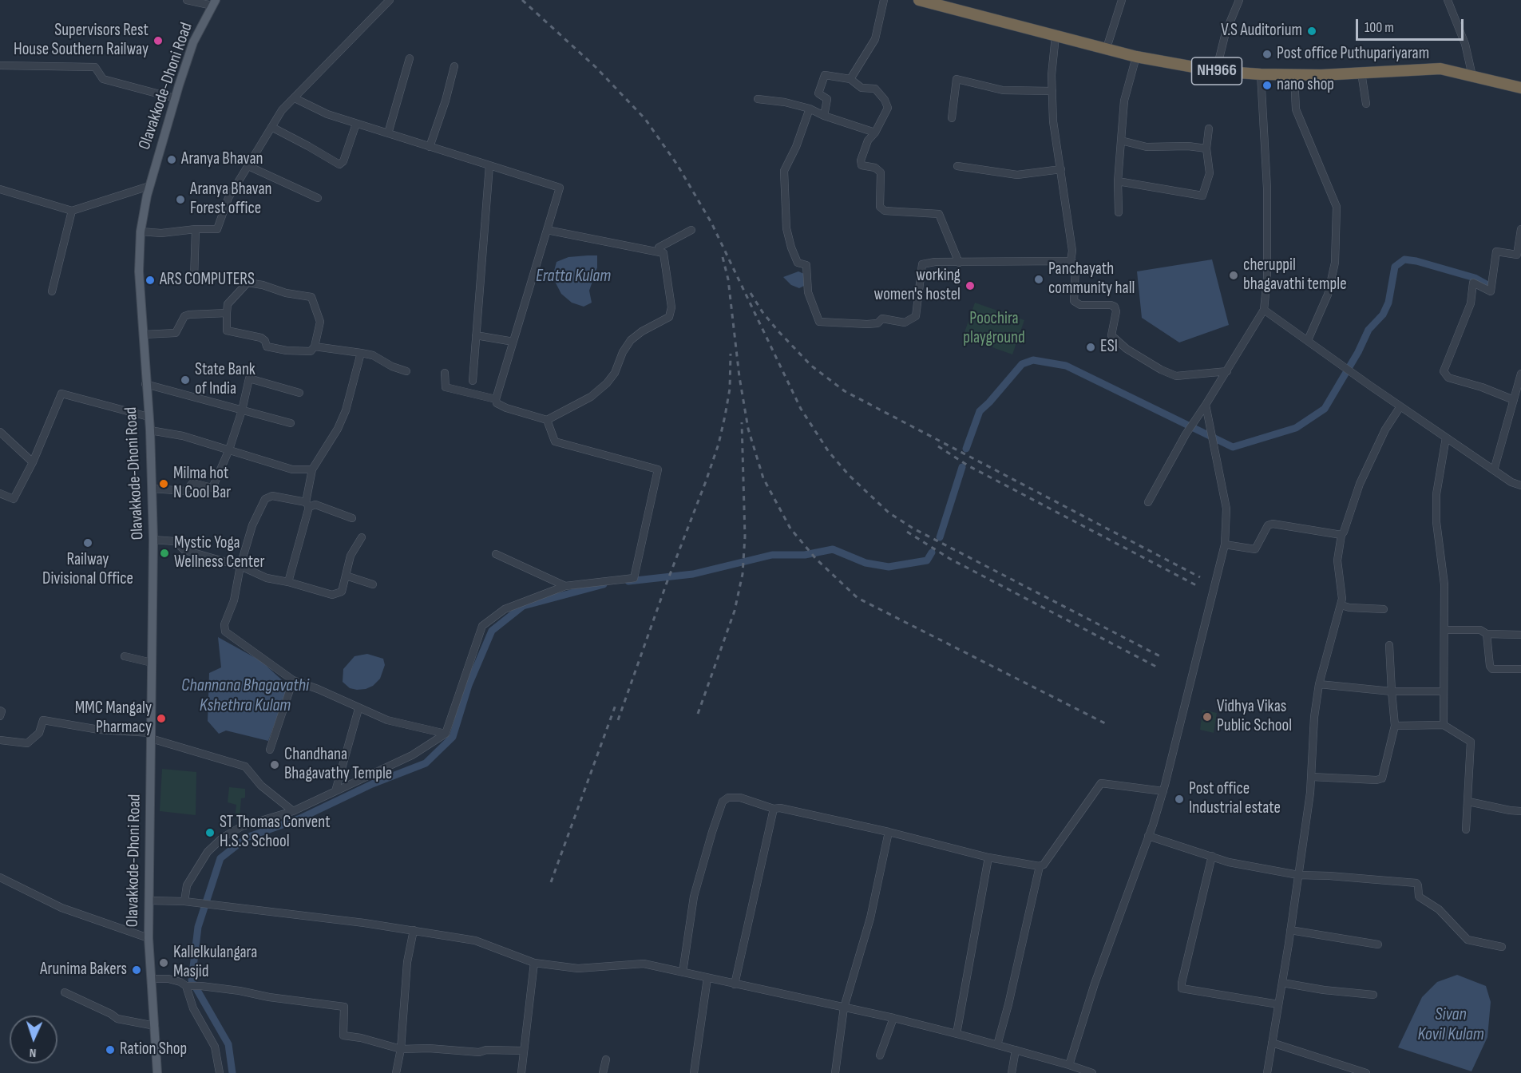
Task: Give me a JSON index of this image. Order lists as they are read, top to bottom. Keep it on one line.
{"streets":{"highway":["NH966"],"main road":["Olavakkode-Dhoni Road"]},"water":["Eratta Kulam","Channana Bhagavathi Kshethra Kulam","Sivan Kovil Kulam"],"parks":["Poochira playground"],"places":["V.S Auditorium","Supervisors Rest House Southern Railway","Post office Puthupariyaram","nano shop","Aranya Bhavan","Aranya Bhavan Forest office","cheruppil bhagavathi temple","Panchayath community hall","ARS COMPUTERS","working women's hostel","ESI","State Bank of India","Milma hot N Cool Bar","Railway Divisional Office","Mystic Yoga Wellness Center","Vidhya Vikas Public School","MMC Mangaly Pharmacy","Chandhana Bhagavathy Temple","Post office Industrial estate","ST Thomas Convent H.S.S School","Kallelkulangara Masjid","Arunima Bakers","Ration Shop"],"scale_bar":"100 m","north":"bottom"}
